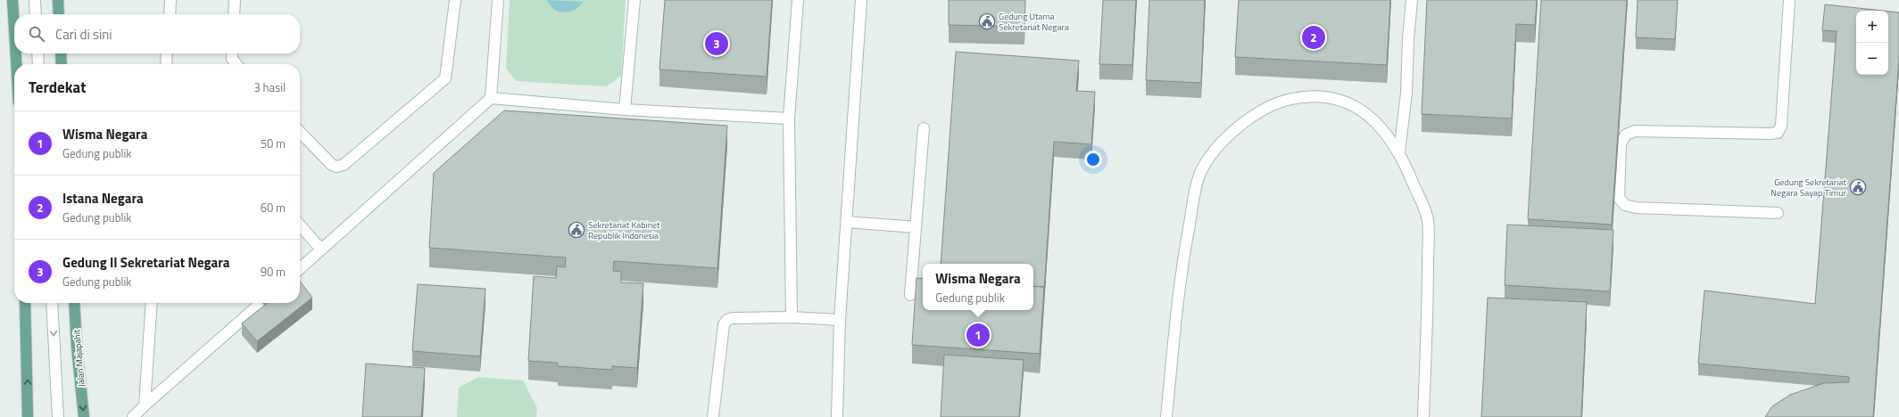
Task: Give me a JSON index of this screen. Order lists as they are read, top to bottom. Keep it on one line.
{"streets":{"main road":["Jalan Majapahit"]},"places":{"public building":["Gedung Utama Sekretariat Negara","Gedung Sekretariat Negara Sayap Timur","Sekretariat Kabinet Republik Indonesia"]},"page":{"map_buttons":["+","−"],"search":"Cari di sini","pins":["2","3","1"],"heading":["Terdekat","3 hasil"],"list":[{"mark":"1","name":"Wisma Negara","note":"Gedung publik","value":"50 m"},{"mark":"2","name":"Istana Negara","note":"Gedung publik","value":"60 m"},{"mark":"3","name":"Gedung II Sekretariat Negara","note":"Gedung publik","value":"90 m"}],"popup":["Wisma Negara","Gedung publik"]}}
